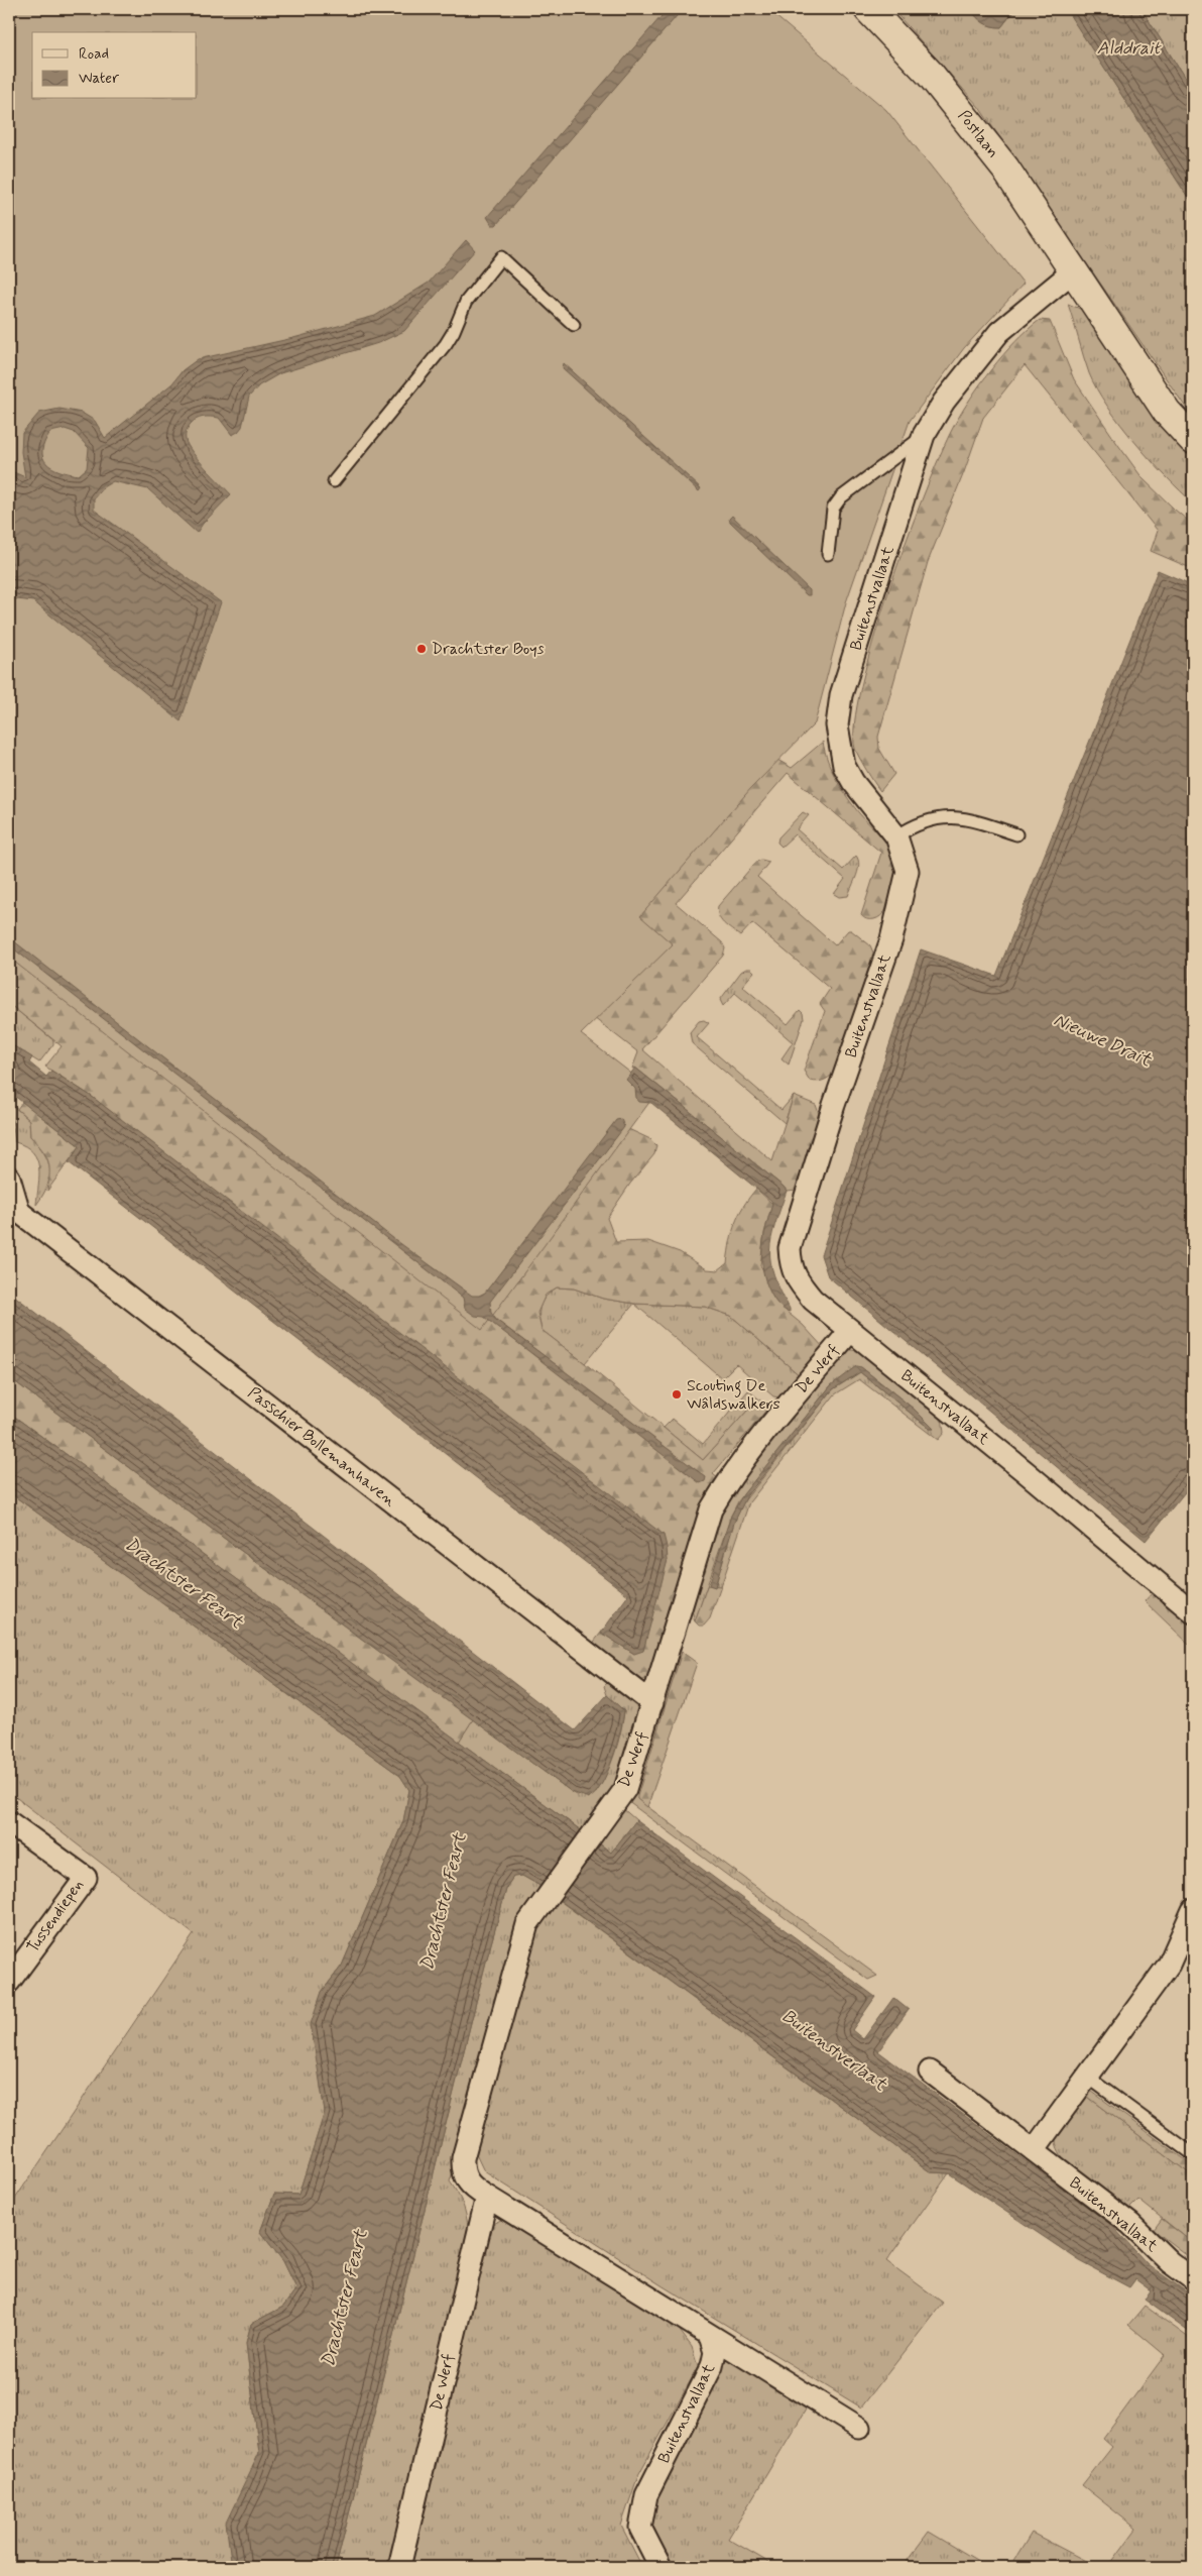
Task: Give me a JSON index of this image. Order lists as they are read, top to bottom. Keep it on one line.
{"streets":{"street":["Postlaan","Buitenstvallaat","De Werf","Passchier Bollemanhaven","Tussendiepen"]},"crossings":[["Postlaan","Buitenstvallaat"],["Buitenstvallaat","De Werf"],["De Werf","Passchier Bollemanhaven"]],"water":["Alddrait","Nieuwe Drait","Drachtster Feart","Buitenstverlaat"],"places":["Drachtster Boys","Scouting De Wâldswalkers"],"legend":["Road","Water"]}
